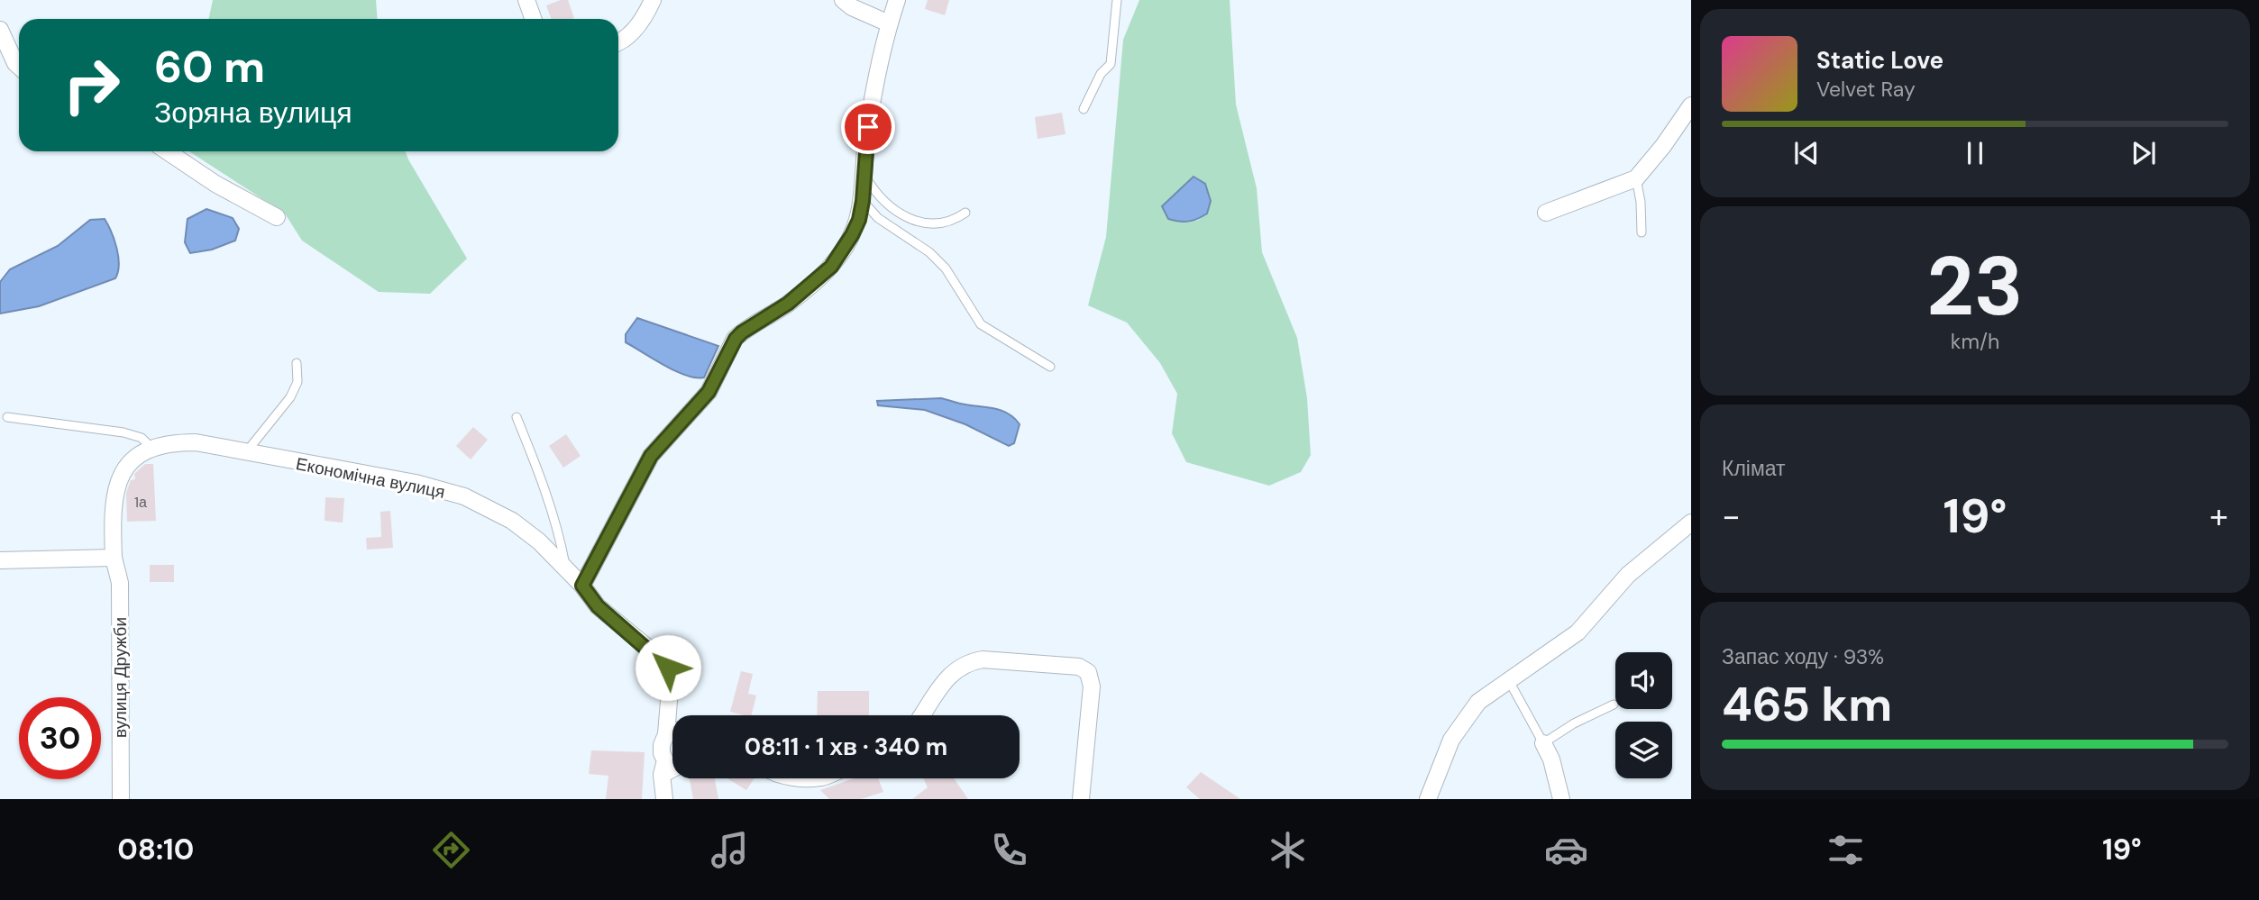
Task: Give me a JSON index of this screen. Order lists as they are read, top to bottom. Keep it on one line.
{"streets":{"street":["Економічна вулиця","вулиця Дружби"]},"house_numbers":["1а"],"page":{"turn":["60 m","Зоряна вулиця"],"song":["Static Love","Velvet Ray"],"tile":[["23","km/h"],"Клімат",["Запас ходу · 93%","465 km"]],"heat":["−","19°","+"],"limit":"30","trip":"08:11 · 1 хв · 340 m","tabs":["08:10","19°"]}}
